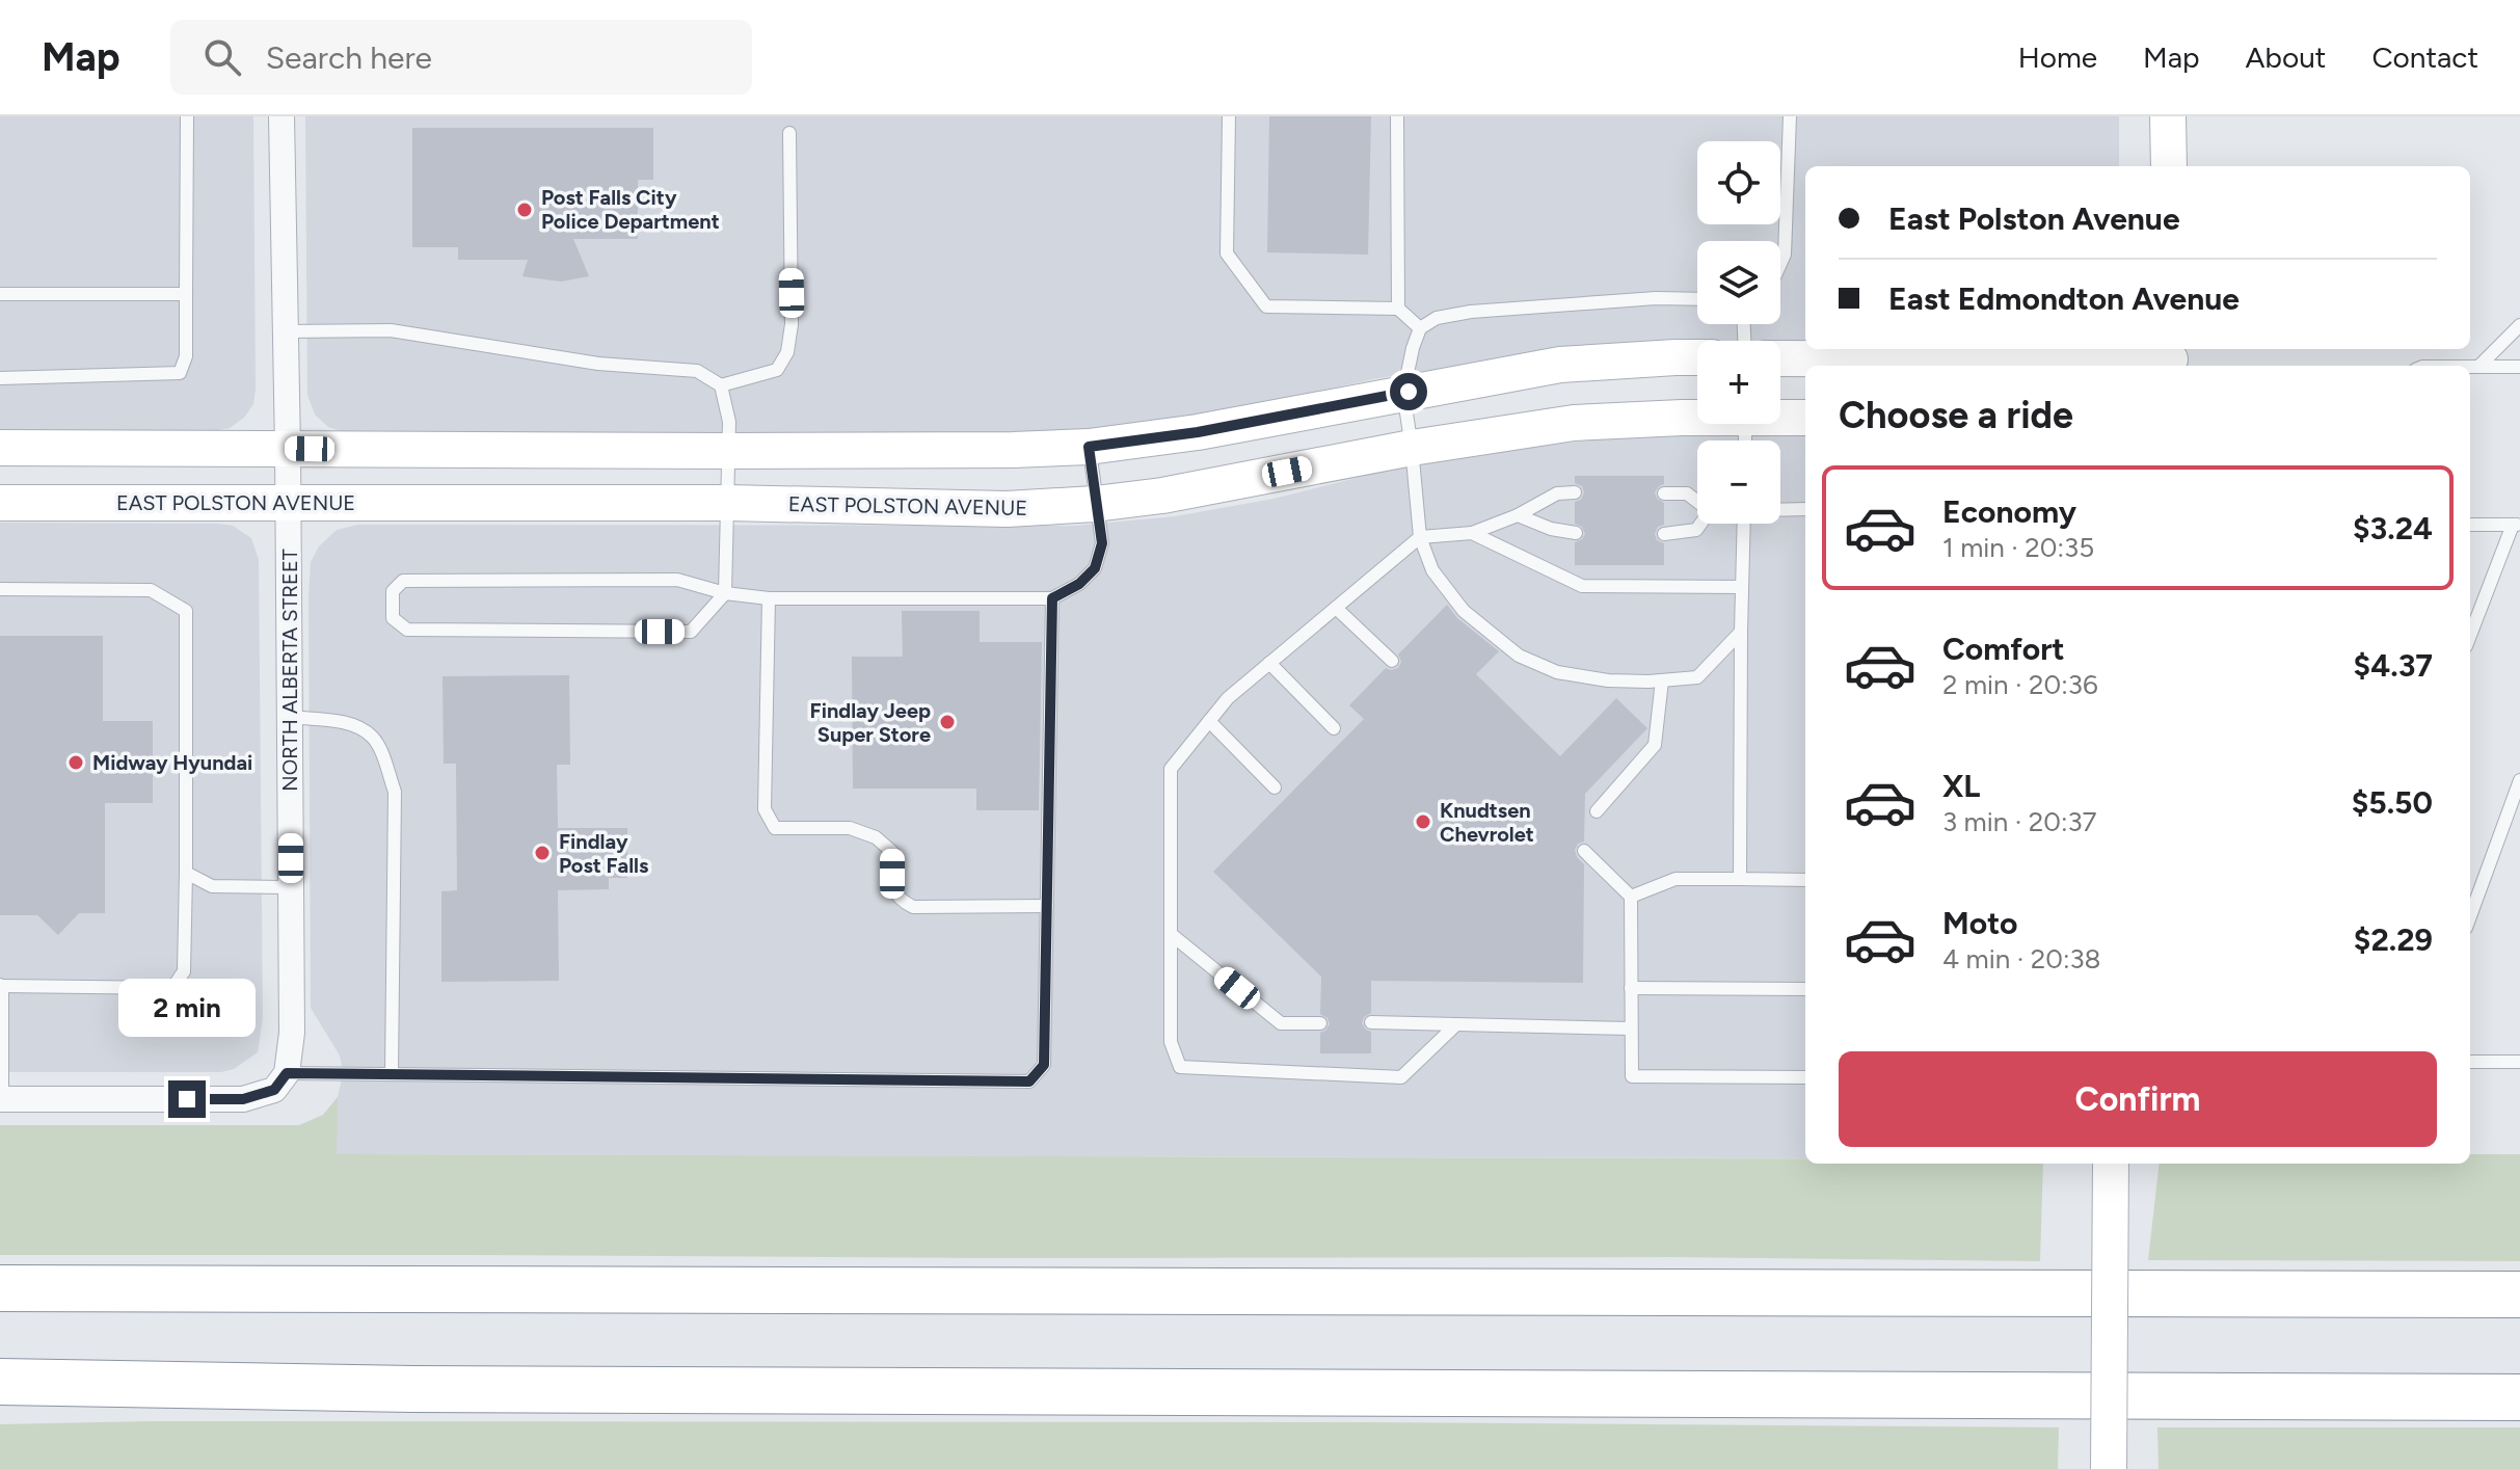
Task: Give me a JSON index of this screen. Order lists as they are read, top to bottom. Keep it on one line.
{"streets":{"street":["EAST POLSTON AVENUE","NORTH ALBERTA STREET"]},"crossings":[["EAST POLSTON AVENUE","NORTH ALBERTA STREET"]],"places":["Post Falls City Police Department","Findlay Jeep Super Store","Midway Hyundai","Knudtsen Chevrolet","Findlay Post Falls"],"page":{"header":"Map","search":"Search here","nav":["Home","Map","About","Contact"],"map_buttons":["+","−"],"banner":["East Polston Avenue","East Edmondton Avenue"],"heading":"Choose a ride","list":[{"name":"Economy","note":"1 min · 20:35","value":"$3.24"},{"name":"Comfort","note":"2 min · 20:36","value":"$4.37"},{"name":"XL","note":"3 min · 20:37","value":"$5.50"},{"name":"Moto","note":"4 min · 20:38","value":"$2.29"}],"bubble":"2 min","buttons":"Confirm"}}
